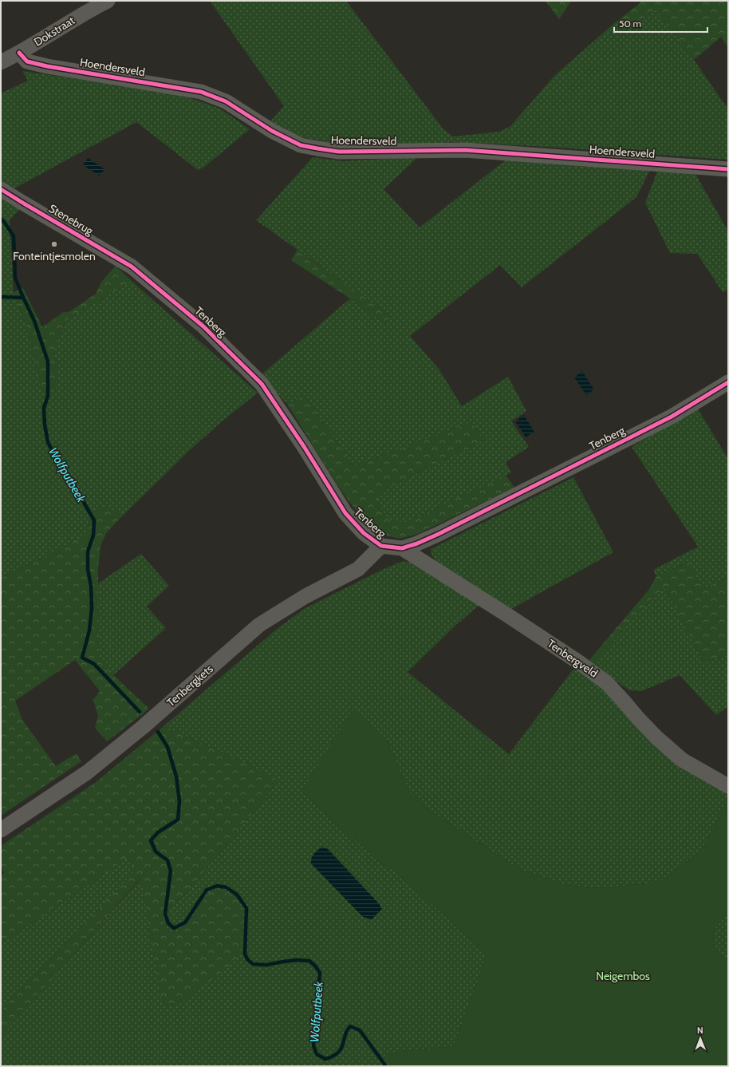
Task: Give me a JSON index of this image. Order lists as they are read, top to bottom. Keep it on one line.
{"streets":{"street":["Dokstraat","Hoendersveld","Stenebrug","Tenberg","Tenbergveld","Tenbergkets"]},"crossings":[["Dokstraat","Hoendersveld"],["Stenebrug","Tenberg"],["Tenberg","Tenbergveld"],["Tenberg","Tenbergkets"]],"water":["Wolfputbeek"],"parks":["Neigembos"],"places":["Fonteintjesmolen"],"scale_bar":"50 m","north":"top"}
